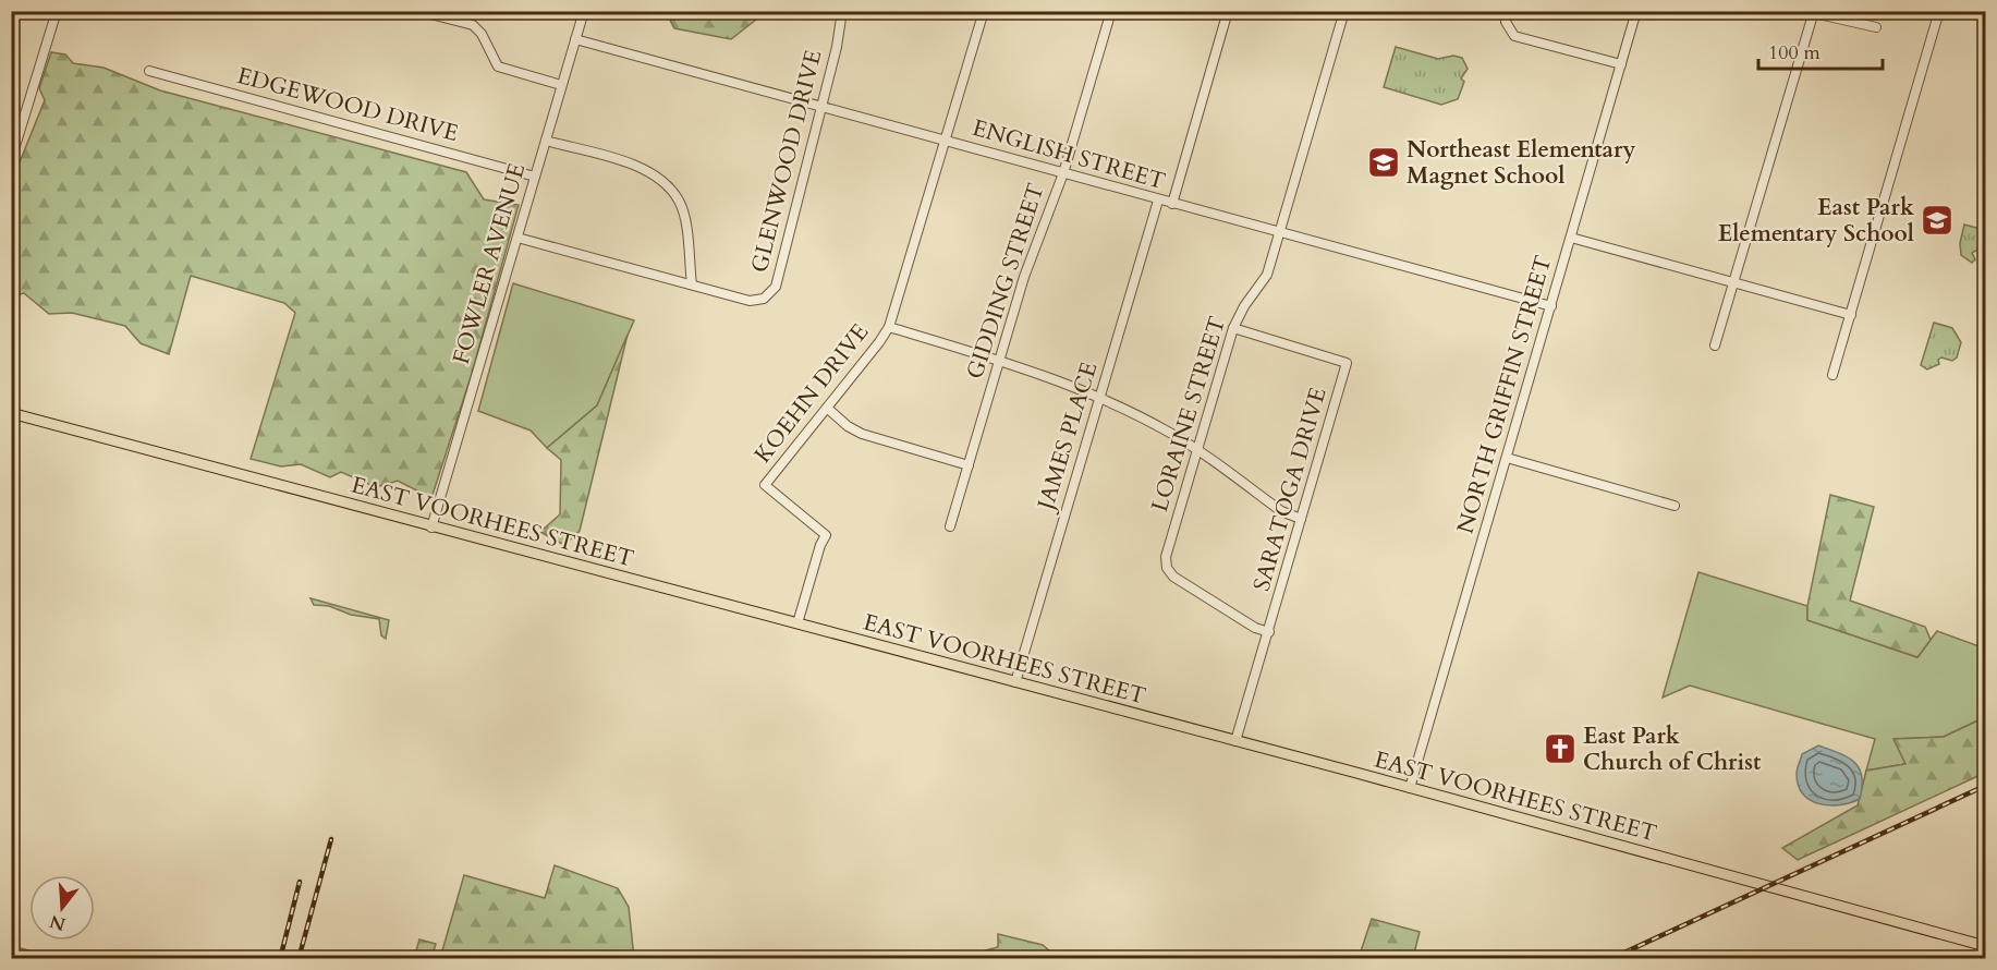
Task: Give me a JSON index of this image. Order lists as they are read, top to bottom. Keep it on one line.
{"streets":{"main road":["EAST VOORHEES STREET"],"street":["EDGEWOOD DRIVE","ENGLISH STREET","GLENWOOD DRIVE","FOWLER AVENUE","GIDDING STREET","KOEHN DRIVE","NORTH GRIFFIN STREET","LORAINE STREET","JAMES PLACE","SARATOGA DRIVE"]},"crossings":[["EDGEWOOD DRIVE","FOWLER AVENUE"],["ENGLISH STREET","GLENWOOD DRIVE"],["ENGLISH STREET","FOWLER AVENUE"],["ENGLISH STREET","GIDDING STREET"],["ENGLISH STREET","KOEHN DRIVE"],["ENGLISH STREET","NORTH GRIFFIN STREET"],["ENGLISH STREET","LORAINE STREET"],["ENGLISH STREET","JAMES PLACE"],["GLENWOOD DRIVE","FOWLER AVENUE"],["FOWLER AVENUE","EAST VOORHEES STREET"],["KOEHN DRIVE","EAST VOORHEES STREET"],["NORTH GRIFFIN STREET","EAST VOORHEES STREET"],["LORAINE STREET","SARATOGA DRIVE"],["JAMES PLACE","EAST VOORHEES STREET"],["SARATOGA DRIVE","EAST VOORHEES STREET"]],"places":{"school or university":["Northeast Elementary Magnet School","East Park Elementary School"],"church":["East Park Church of Christ"]},"scale_bar":"100 m","north":"bottom"}
